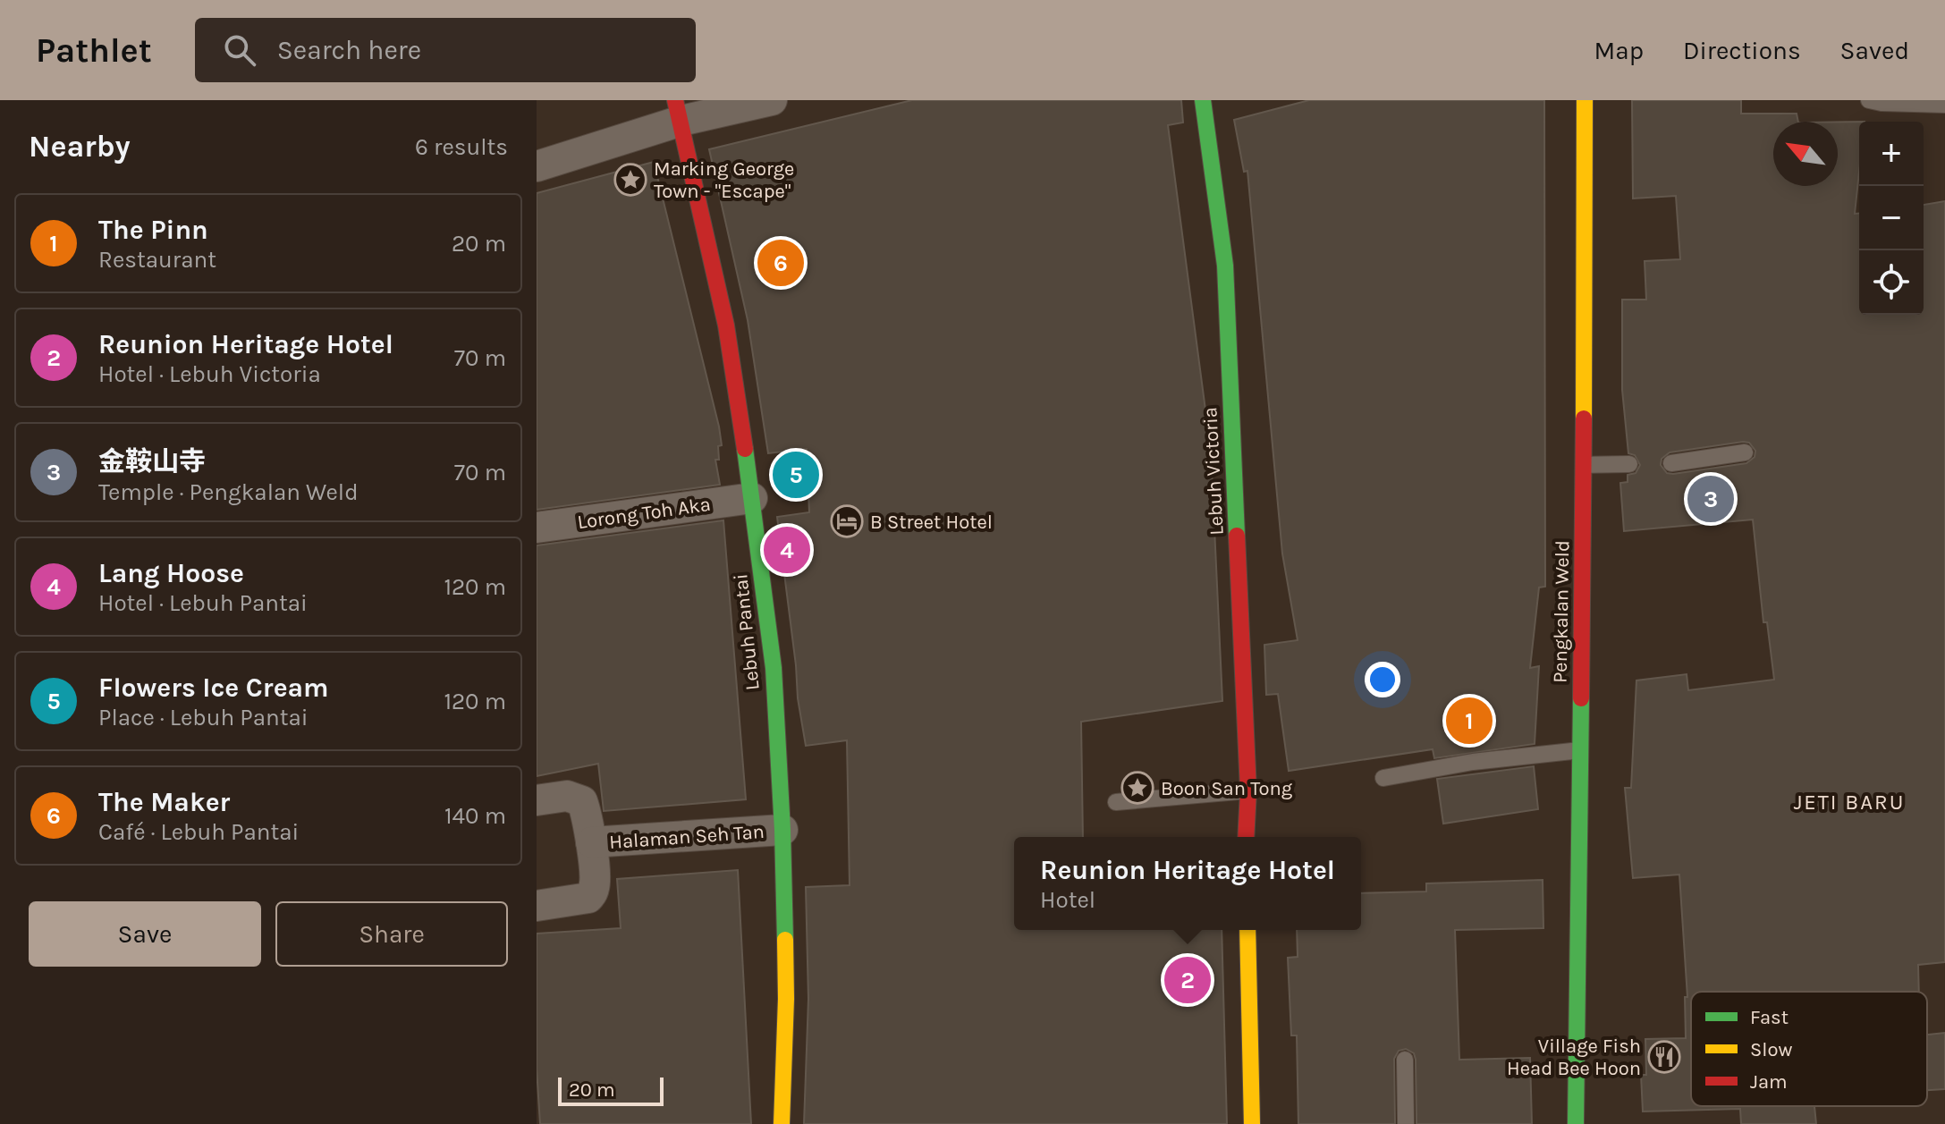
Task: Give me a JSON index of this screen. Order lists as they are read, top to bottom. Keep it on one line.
{"streets":{"street":["Lebuh Victoria","Lorong Toh Aka","Pengkalan Weld","Lebuh Pantai","Halaman Seh Tan"]},"crossings":[["Lorong Toh Aka","Lebuh Pantai"],["Lebuh Pantai","Halaman Seh Tan"]],"districts":["JETI BARU"],"places":{"place":["Marking George Town - \"Escape\"","Boon San Tong"],"hotel":["B Street Hotel"],"restaurant":["Village Fish Head Bee Hoon"]},"legend":["Fast","Slow","Jam"],"scale_bar":"20 m","north":"top left","page":{"header":"Pathlet","search":"Search here","nav":["Map","Directions","Saved"],"heading":["Nearby","6 results"],"map_buttons":["+","−"],"list":[{"mark":"1","name":"The Pinn","note":"Restaurant","value":"20 m"},{"mark":"2","name":"Reunion Heritage Hotel","note":"Hotel · Lebuh Victoria","value":"70 m"},{"mark":"3","name":"金鞍山寺","note":"Temple · Pengkalan Weld","value":"70 m"},{"mark":"4","name":"Lang Hoose","note":"Hotel · Lebuh Pantai","value":"120 m"},{"mark":"5","name":"Flowers Ice Cream","note":"Place · Lebuh Pantai","value":"120 m"},{"mark":"6","name":"The Maker","note":"Café · Lebuh Pantai","value":"140 m"}],"pins":["6","5","3","4","1","2"],"popup":["Reunion Heritage Hotel","Hotel"],"buttons":["Save","Share"],"scale":"20 m"}}
